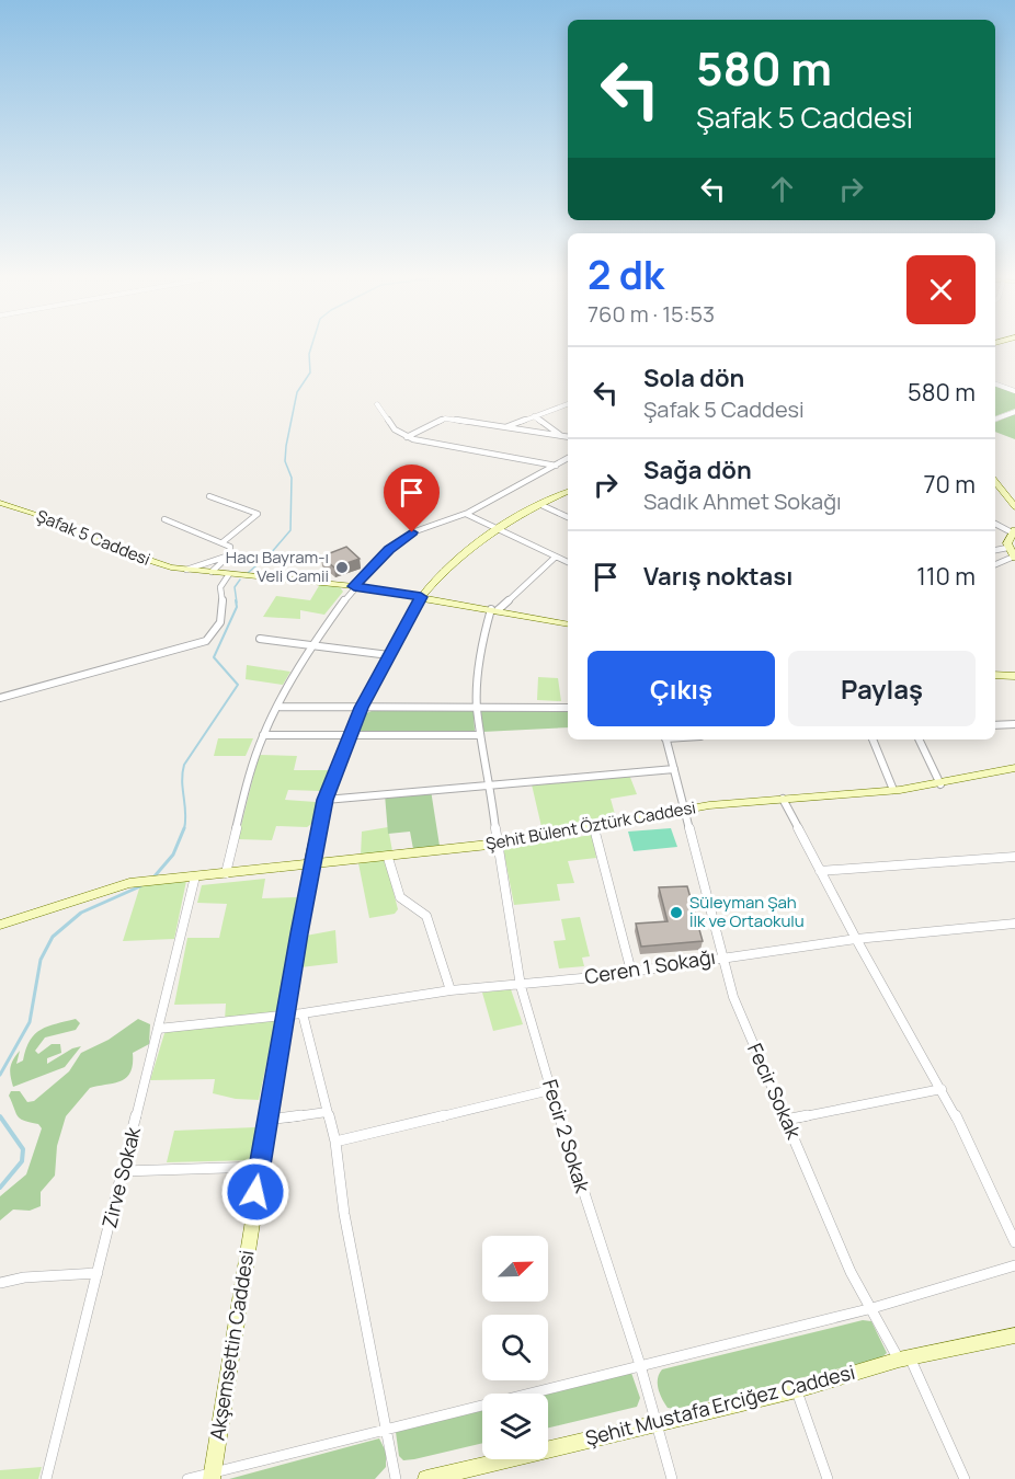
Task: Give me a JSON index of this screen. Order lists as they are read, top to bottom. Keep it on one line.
{"streets":{"street":["Şafak 5 Caddesi","Şehit Bülent Öztürk Caddesi","Ceren 1 Sokağı","Fecir Sokak","Fecir 2 Sokak","Zirve Sokak","Akşemsettin Caddesi","Şehit Mustafa Erciğez Caddesi"]},"crossings":[["Şafak 5 Caddesi","Fecir 2 Sokak"],["Şafak 5 Caddesi","Akşemsettin Caddesi"],["Şehit Bülent Öztürk Caddesi","Fecir Sokak"],["Şehit Bülent Öztürk Caddesi","Fecir 2 Sokak"],["Şehit Bülent Öztürk Caddesi","Zirve Sokak"],["Şehit Bülent Öztürk Caddesi","Akşemsettin Caddesi"],["Ceren 1 Sokağı","Fecir Sokak"],["Ceren 1 Sokağı","Fecir 2 Sokak"],["Ceren 1 Sokağı","Zirve Sokak"],["Ceren 1 Sokağı","Akşemsettin Caddesi"],["Fecir Sokak","Şehit Mustafa Erciğez Caddesi"],["Fecir 2 Sokak","Şehit Mustafa Erciğez Caddesi"]],"places":["Hacı Bayram-ı Veli Camii","Süleyman Şah İlk ve Ortaokulu"],"north":"top right","page":{"turn":["580 m","Şafak 5 Caddesi"],"heading":["2 dk","760 m · 15:53"],"list":[{"name":"Sola dön","note":"Şafak 5 Caddesi","value":"580 m"},{"name":"Sağa dön","note":"Sadık Ahmet Sokağı","value":"70 m"},{"name":"Varış noktası","value":"110 m"}],"buttons":["Çıkış","Paylaş"]}}
